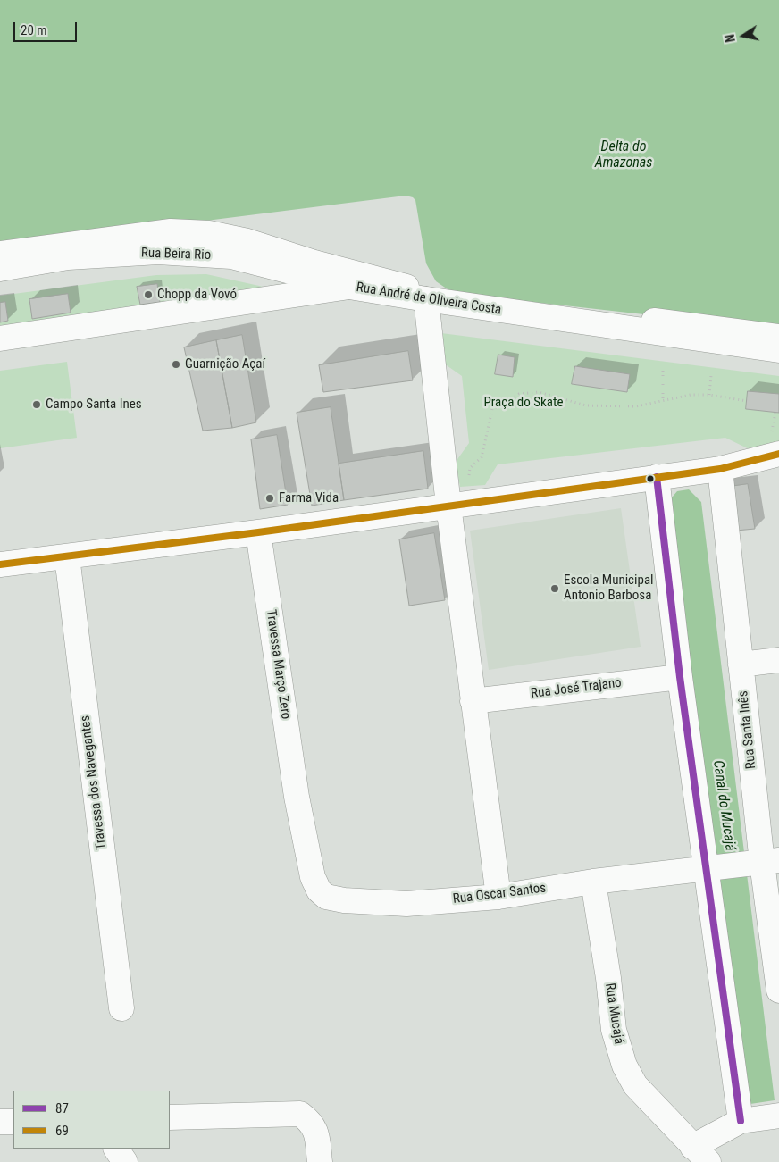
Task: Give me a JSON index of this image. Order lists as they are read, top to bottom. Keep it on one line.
{"streets":{"street":["Rua Beira Rio","Rua André de Oliveira Costa","Travessa Março Zero","Rua José Trajano","Rua Santa Inês","Travessa dos Navegantes","Rua Oscar Santos","Rua Mucajá"]},"crossings":[["Rua Beira Rio","Rua André de Oliveira Costa"],["Travessa Março Zero","Rua Oscar Santos"],["Rua Santa Inês","Rua Oscar Santos"],["Rua Oscar Santos","Rua Mucajá"]],"water":["Delta do Amazonas","Canal do Mucajá"],"parks":["Praça do Skate"],"places":["Chopp da Vovó","Guarnição Açaí","Campo Santa Ines","Farma Vida","Escola Municipal Antonio Barbosa"],"lines":["transit line 69","transit line 87"],"legend":["87","69"],"scale_bar":"20 m","north":"left"}
